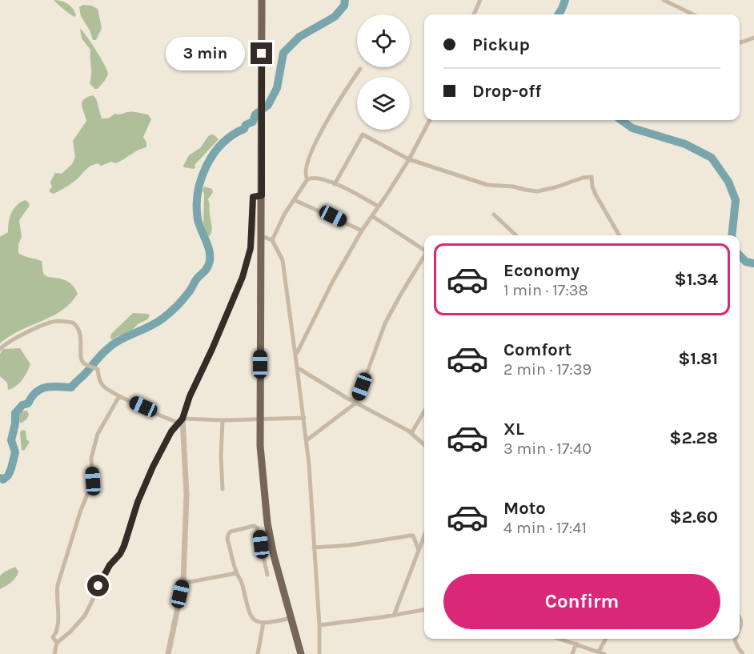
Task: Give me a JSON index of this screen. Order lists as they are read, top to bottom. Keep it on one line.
{"page":{"banner":["Pickup","Drop-off"],"bubble":"3 min","list":[{"name":"Economy","note":"1 min · 17:38","value":"$1.34"},{"name":"Comfort","note":"2 min · 17:39","value":"$1.81"},{"name":"XL","note":"3 min · 17:40","value":"$2.28"},{"name":"Moto","note":"4 min · 17:41","value":"$2.60"}],"buttons":"Confirm"}}
